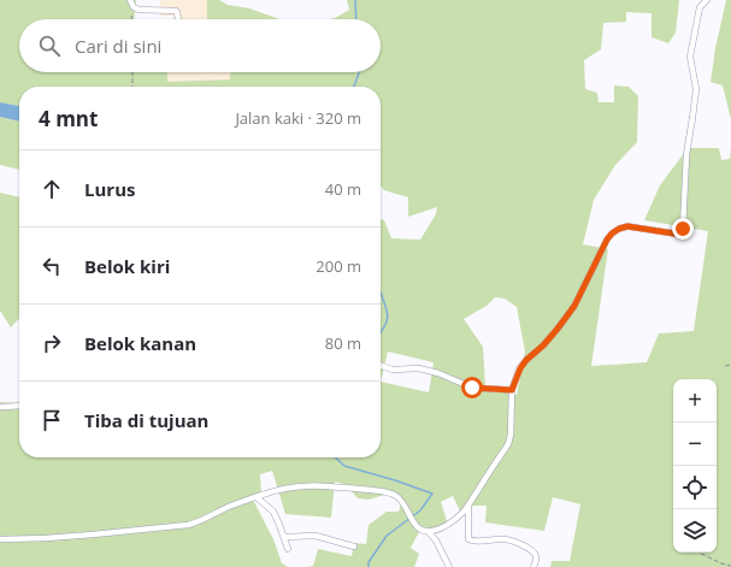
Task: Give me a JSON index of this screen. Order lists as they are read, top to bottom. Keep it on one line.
{"page":{"search":"Cari di sini","heading":["4 mnt","Jalan kaki · 320 m"],"list":[["Lurus","40 m"],["Belok kiri","200 m"],["Belok kanan","80 m"],"Tiba di tujuan"],"map_buttons":["+","−"]}}
